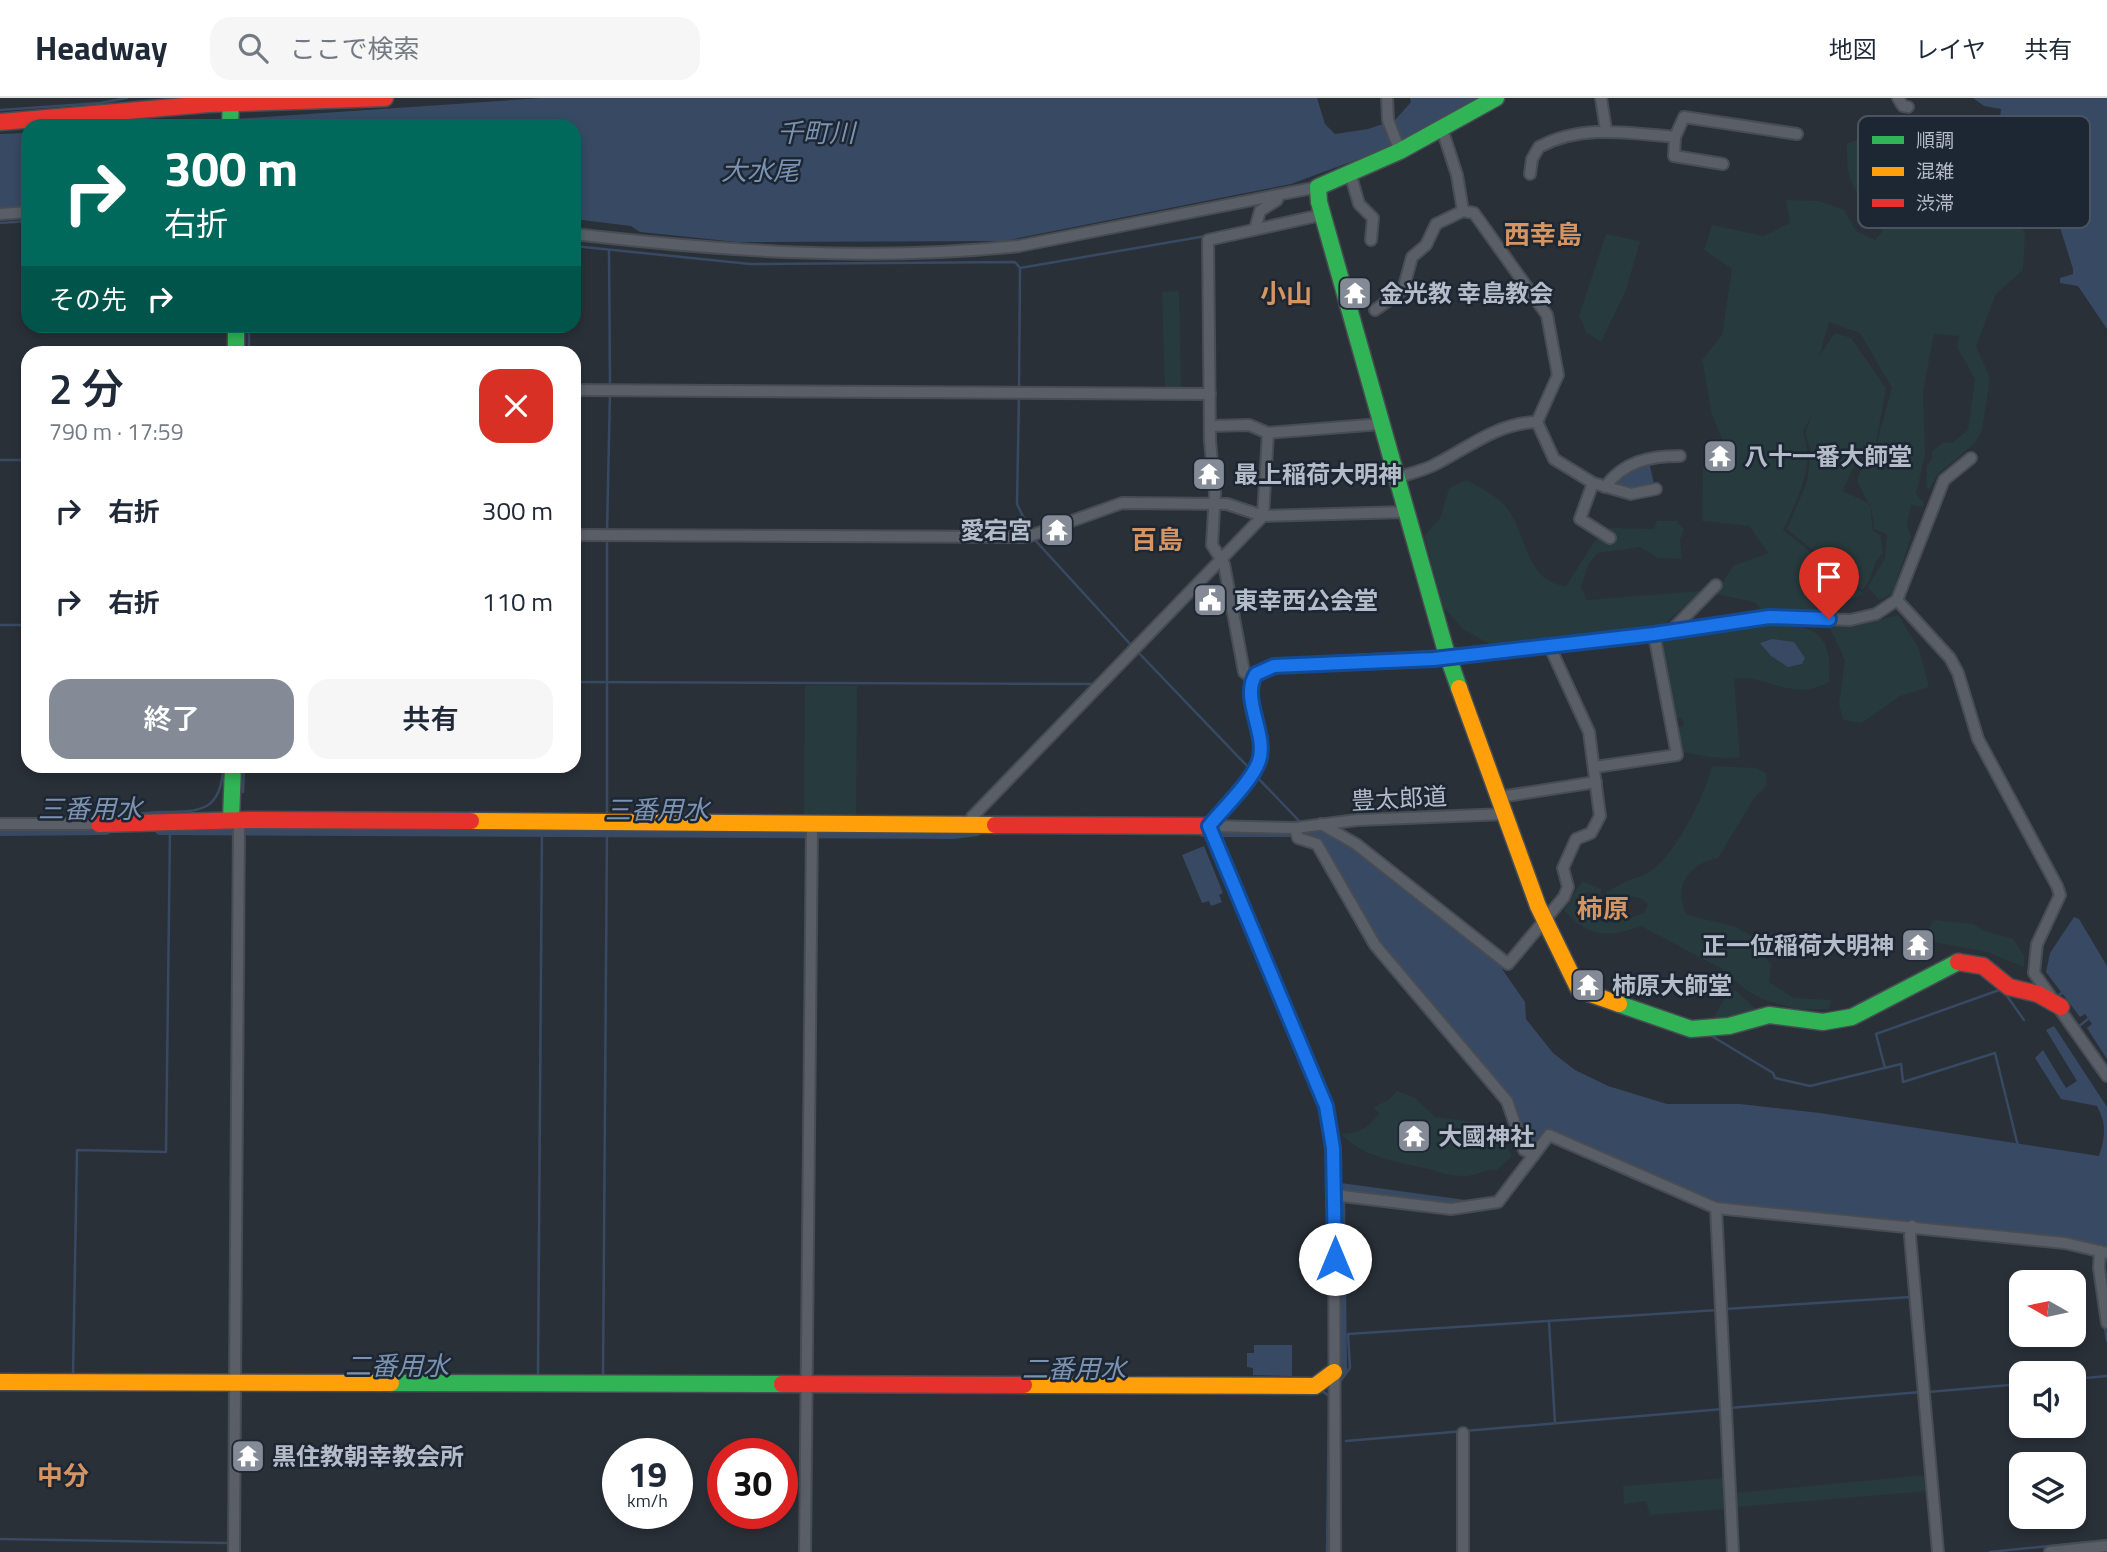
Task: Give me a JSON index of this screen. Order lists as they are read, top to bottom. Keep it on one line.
{"streets":{"street":["豊太郎道"]},"districts":["西幸島","小山","百島","柿原","中分"],"water":["千町川","大水尾","三番用水","二番用水"],"places":{"temple":["金光教 幸島教会","八十一番大師堂","最上稲荷大明神","愛宕宮","正一位稲荷大明神","柿原大師堂","大國神社","黒住教朝幸教会所"],"public building":["東幸西公会堂"]},"legend":["順調","混雑","渋滞"],"north":"left","page":{"header":"Headway","search":"ここで検索","nav":["地図","レイヤ","共有"],"turn":["300 m","右折"],"then":"その先","heading":["2 分","790 m · 17:59"],"list":[{"name":"右折","value":"300 m"},{"name":"右折","value":"110 m"}],"buttons":["終了","共有"],"speed":"19 km/h","limit":"30"}}
